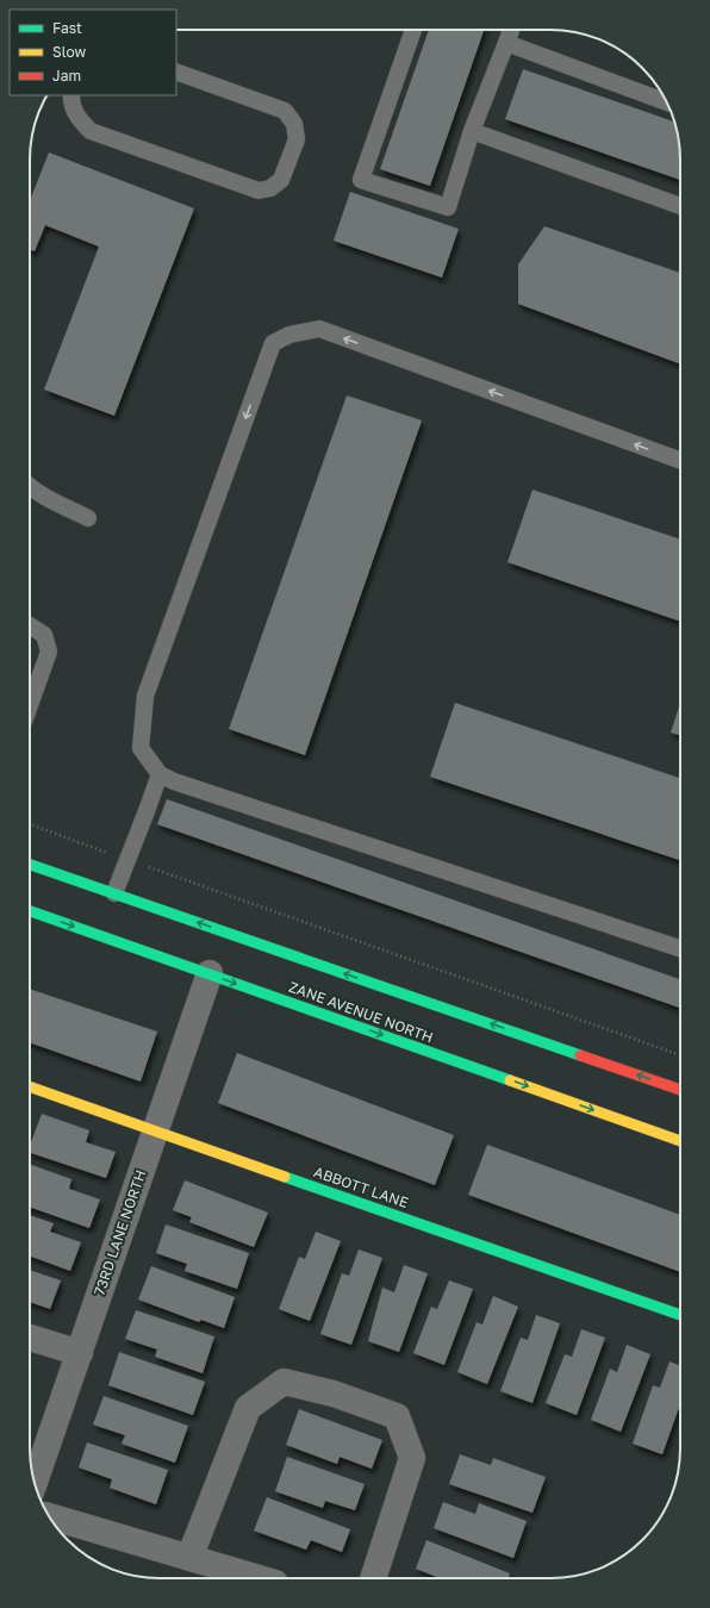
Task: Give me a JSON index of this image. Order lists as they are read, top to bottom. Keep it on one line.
{"streets":{"street":["ZANE AVENUE NORTH","ABBOTT LANE","73RD LANE NORTH"]},"crossings":[["ZANE AVENUE NORTH","73RD LANE NORTH"],["ABBOTT LANE","73RD LANE NORTH"]],"legend":["Fast","Slow","Jam"]}
